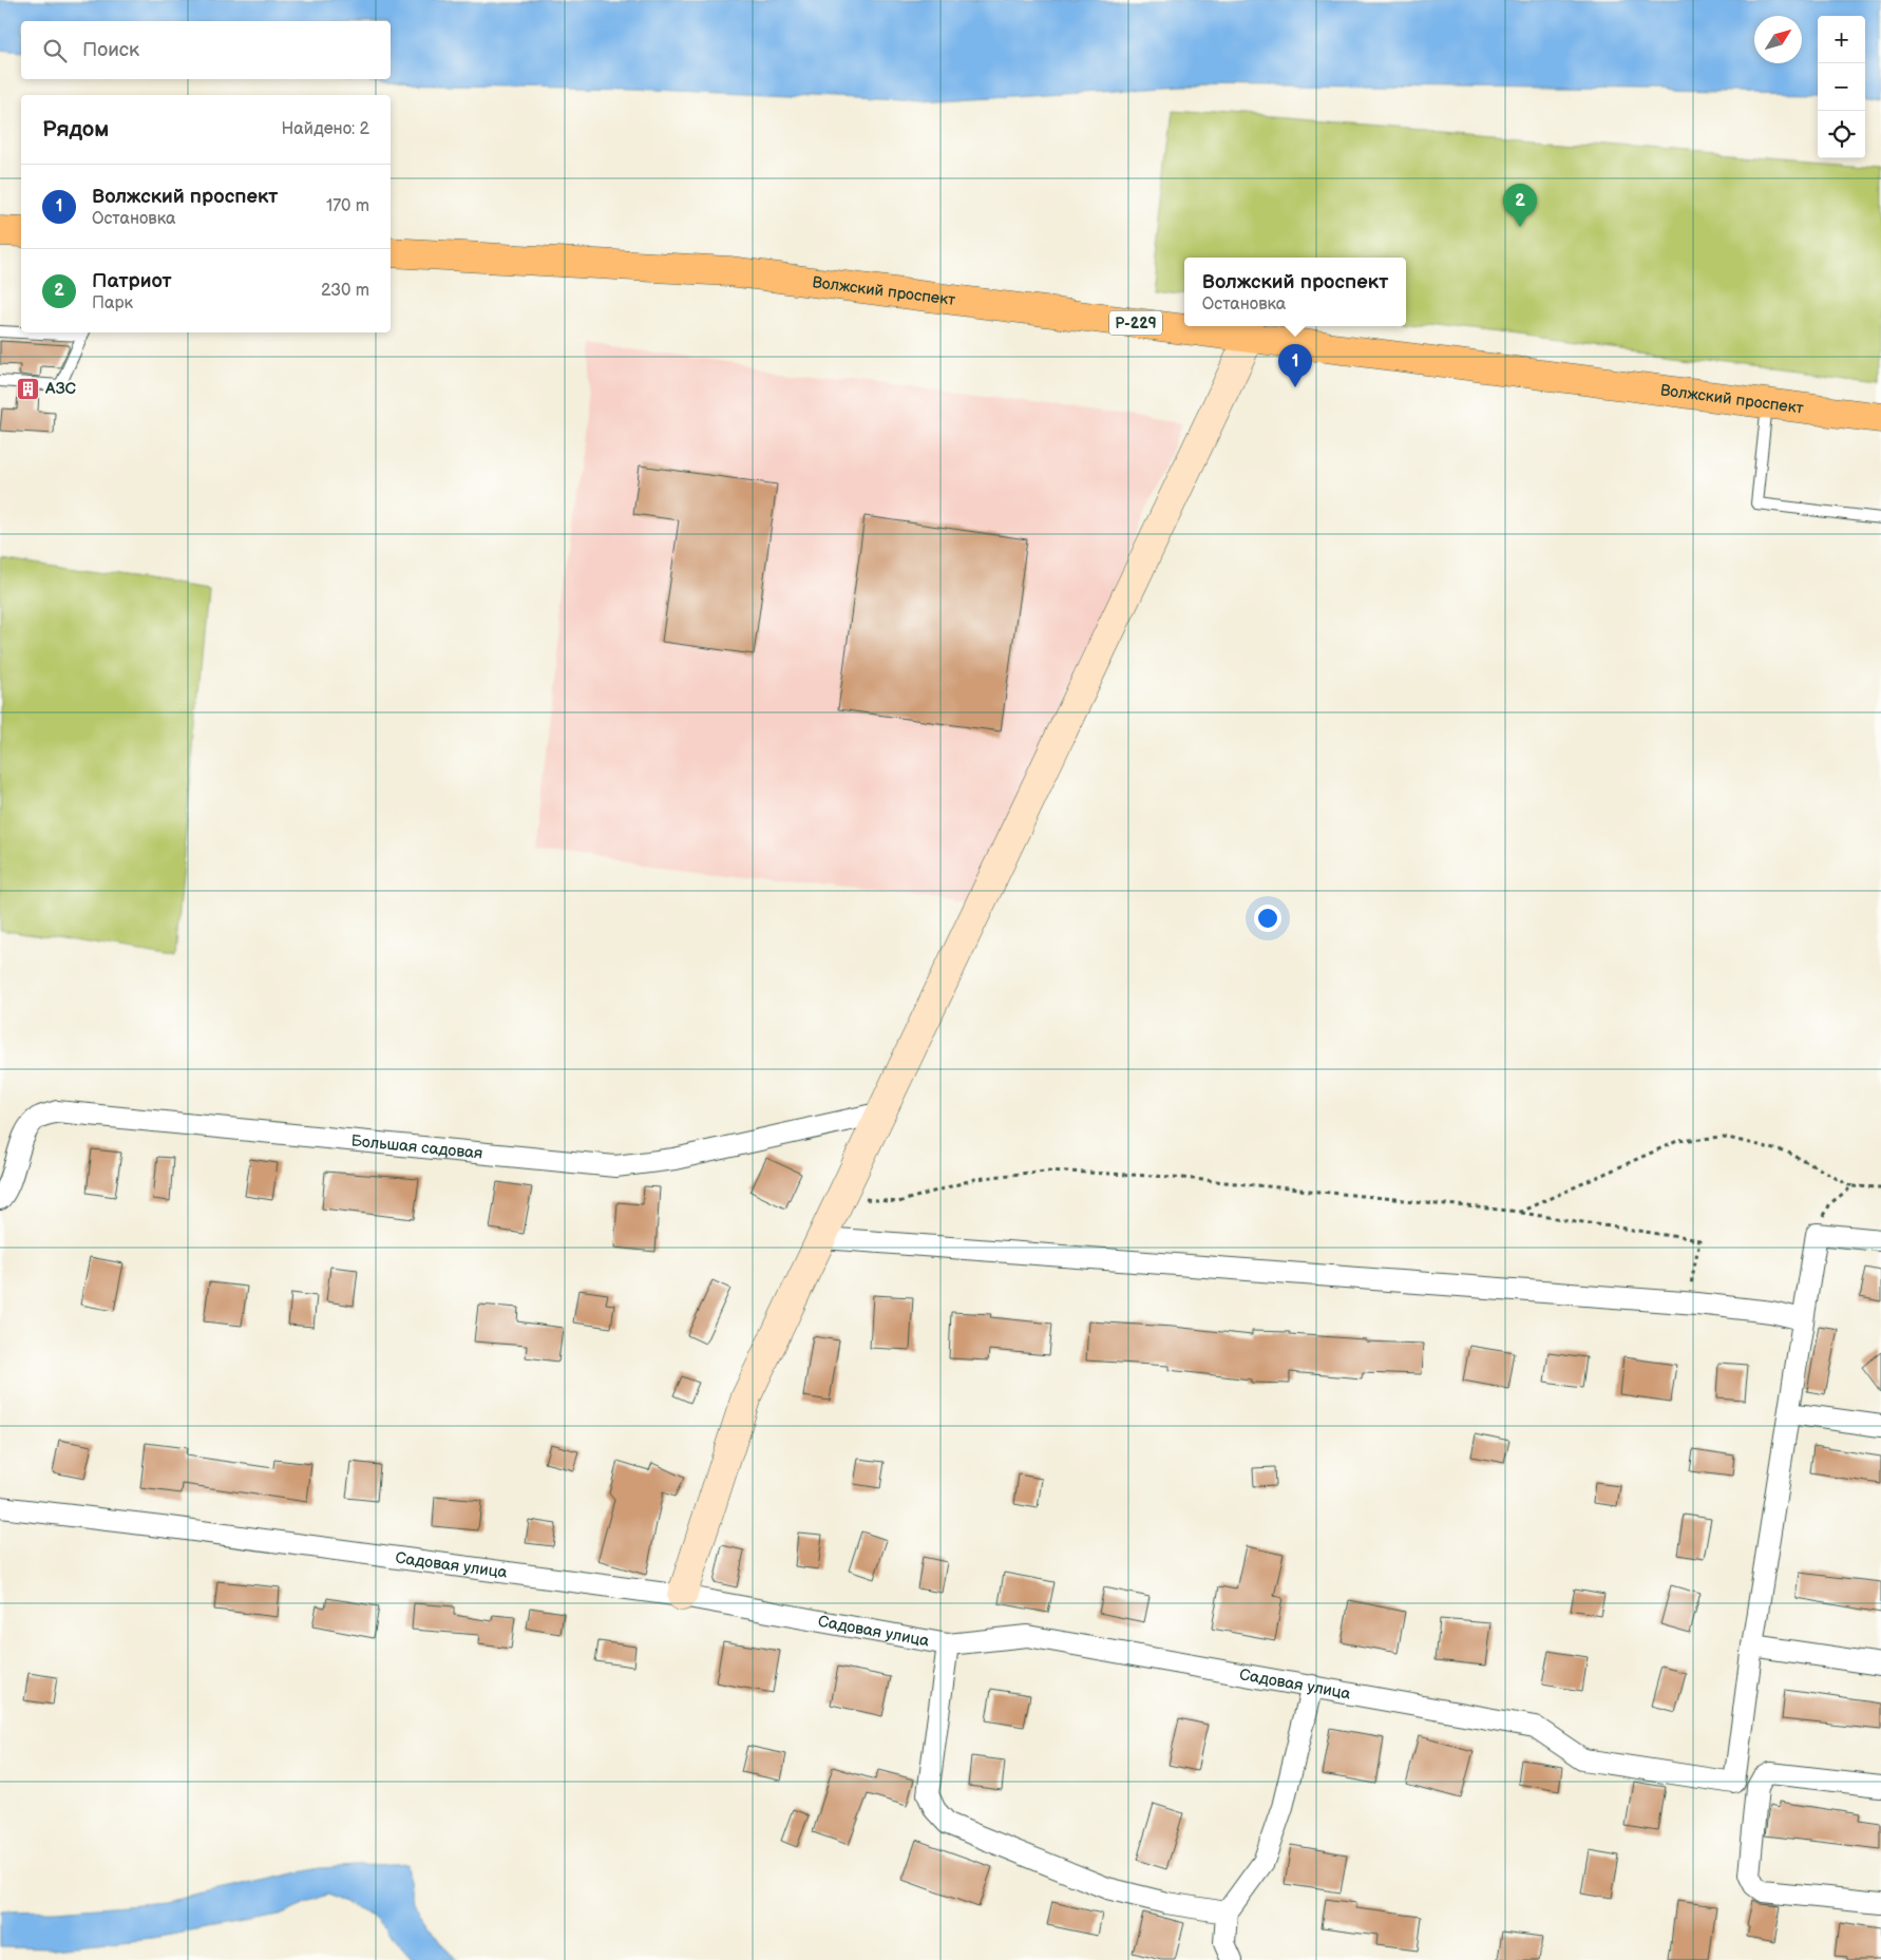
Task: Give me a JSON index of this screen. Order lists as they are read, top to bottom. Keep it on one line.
{"streets":{"main road":["Волжский проспект","Р-229"],"street":["Большая садовая","Садовая улица"]},"places":{"building":["АЗС"]},"north":"top right","page":{"map_buttons":["+","−"],"search":"Поиск","heading":["Рядом","Найдено: 2"],"list":[{"mark":"1","name":"Волжский проспект","note":"Остановка","value":"170 m"},{"mark":"2","name":"Патриот","note":"Парк","value":"230 m"}],"pins":["2","1"],"popup":["Волжский проспект","Остановка"]}}
